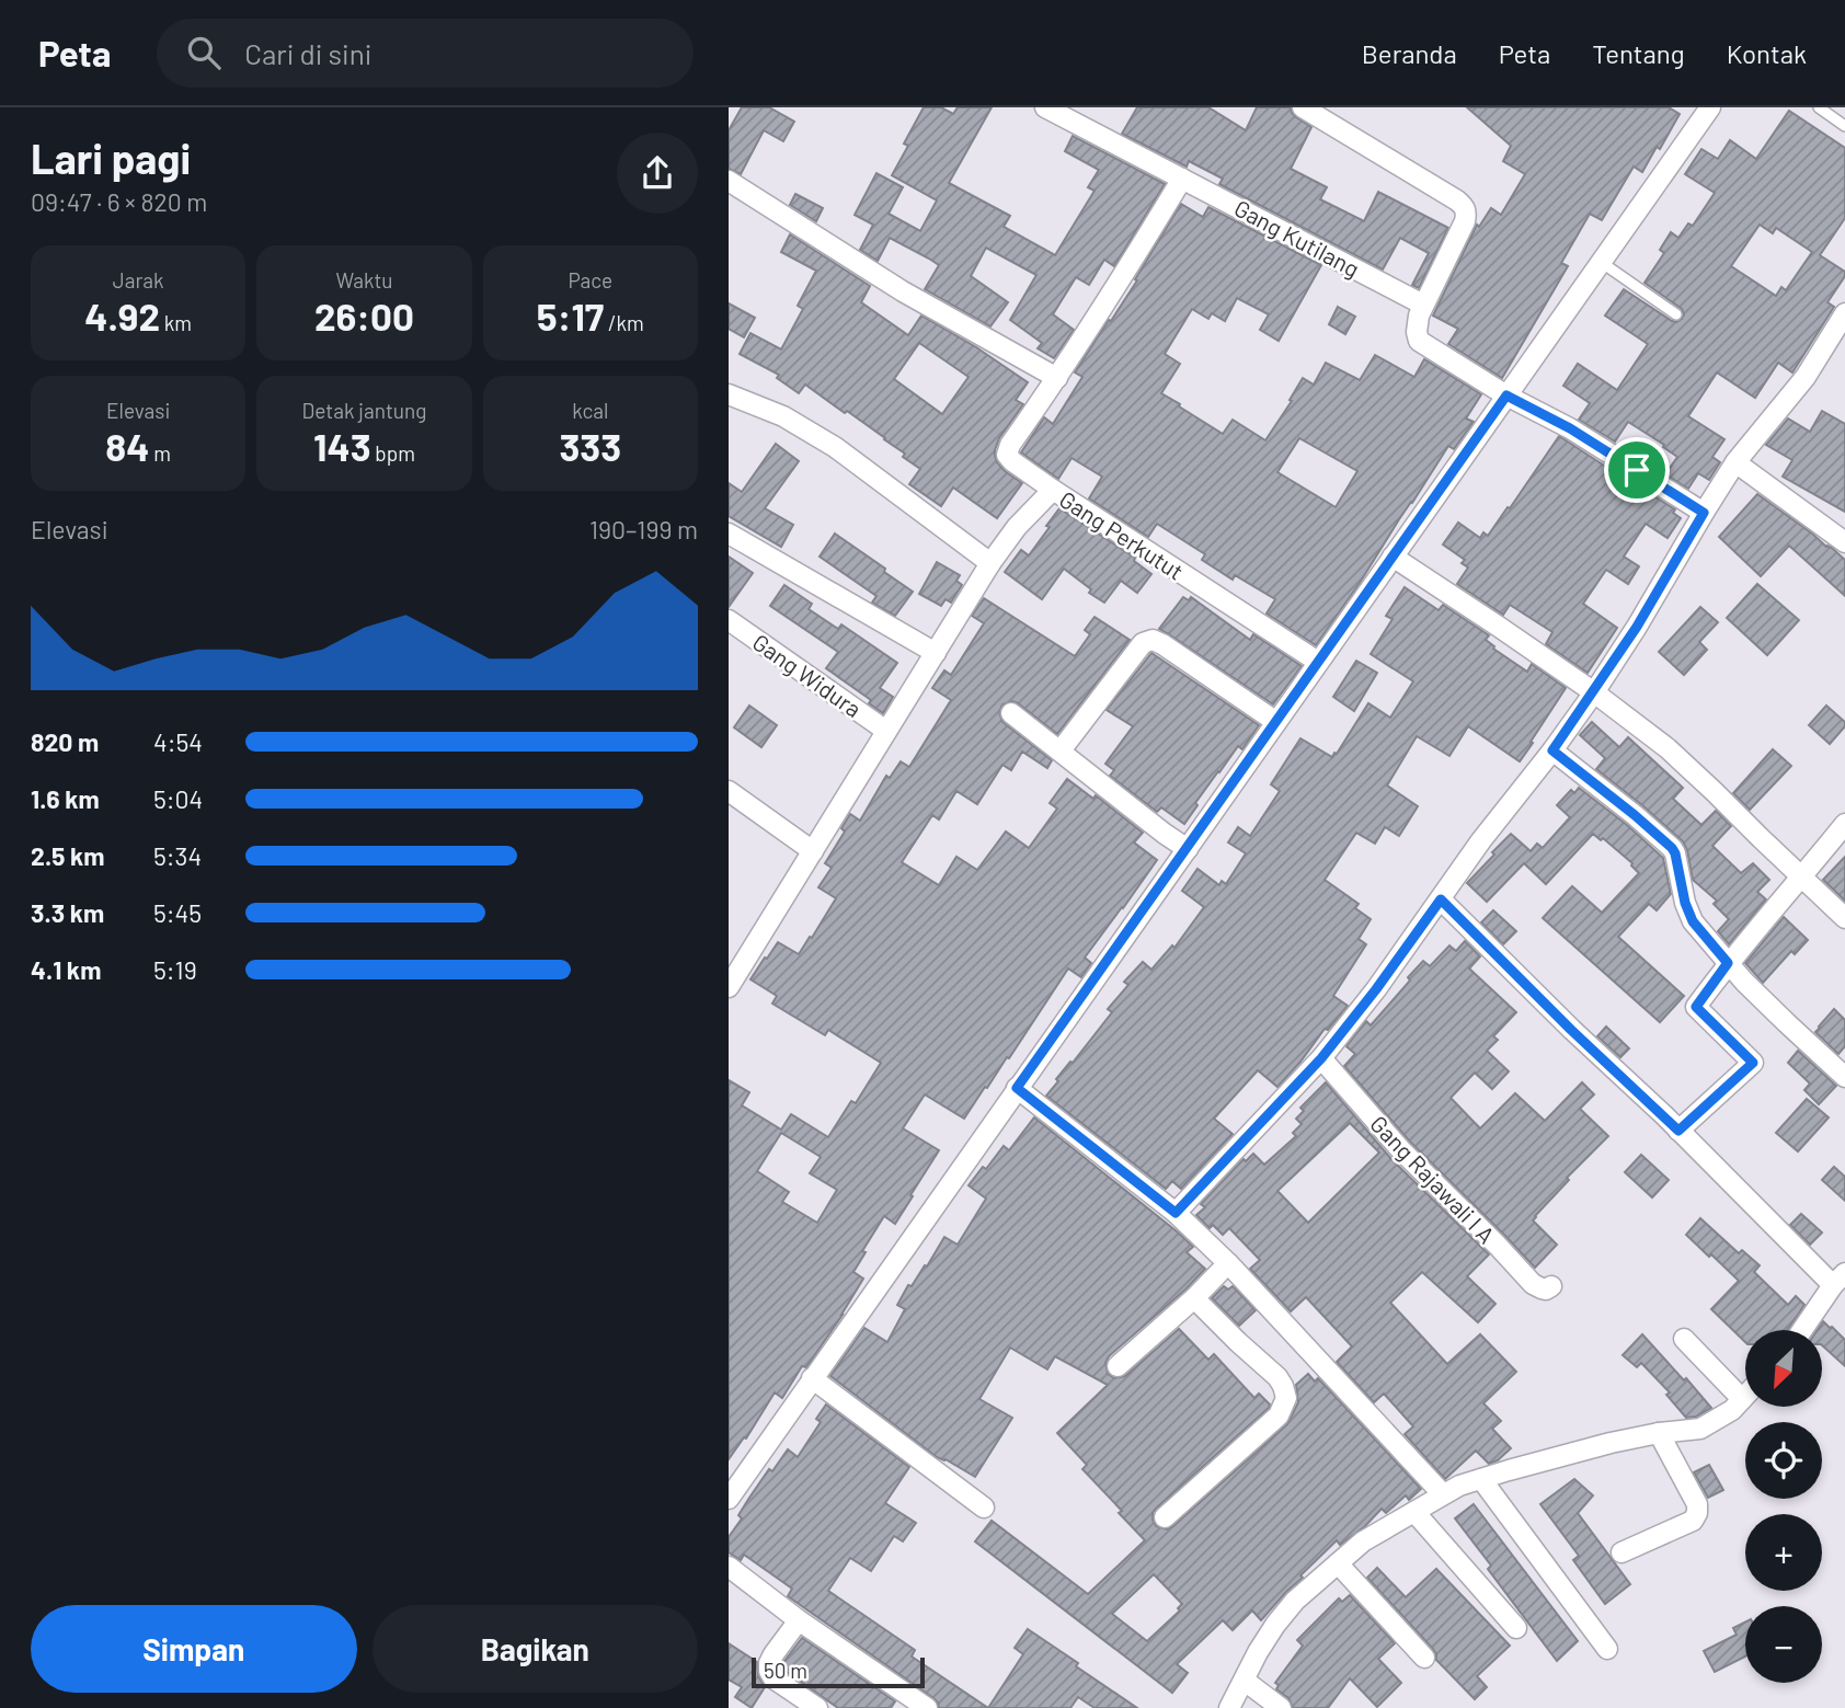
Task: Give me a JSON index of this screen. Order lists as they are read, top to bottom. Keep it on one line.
{"streets":{"street":["Gang Kutilang","Gang Perkutut","Gang Widura","Gang Rajawali I A"]},"crossings":[["Gang Kutilang","Gang Perkutut"]],"scale_bar":"50 m","north":"bottom left","page":{"header":"Peta","search":"Cari di sini","nav":["Beranda","Peta","Tentang","Kontak"],"heading":["Lari pagi","09:47 · 6 × 820 m"],"stats":[["Jarak","4.92 km"],["Waktu","26:00"],["Pace","5:17 /km"],["Elevasi","84 m"],["Detak jantung","143 bpm"],["kcal","333"]],"chart":["Elevasi","190–199 m"],"list":[{"name":"820 m","note":"4:54"},{"name":"1.6 km","note":"5:04"},{"name":"2.5 km","note":"5:34"},{"name":"3.3 km","note":"5:45"},{"name":"4.1 km","note":"5:19"}],"map_buttons":["+","−"],"buttons":["Simpan","Bagikan"],"scale":"50 m"}}
